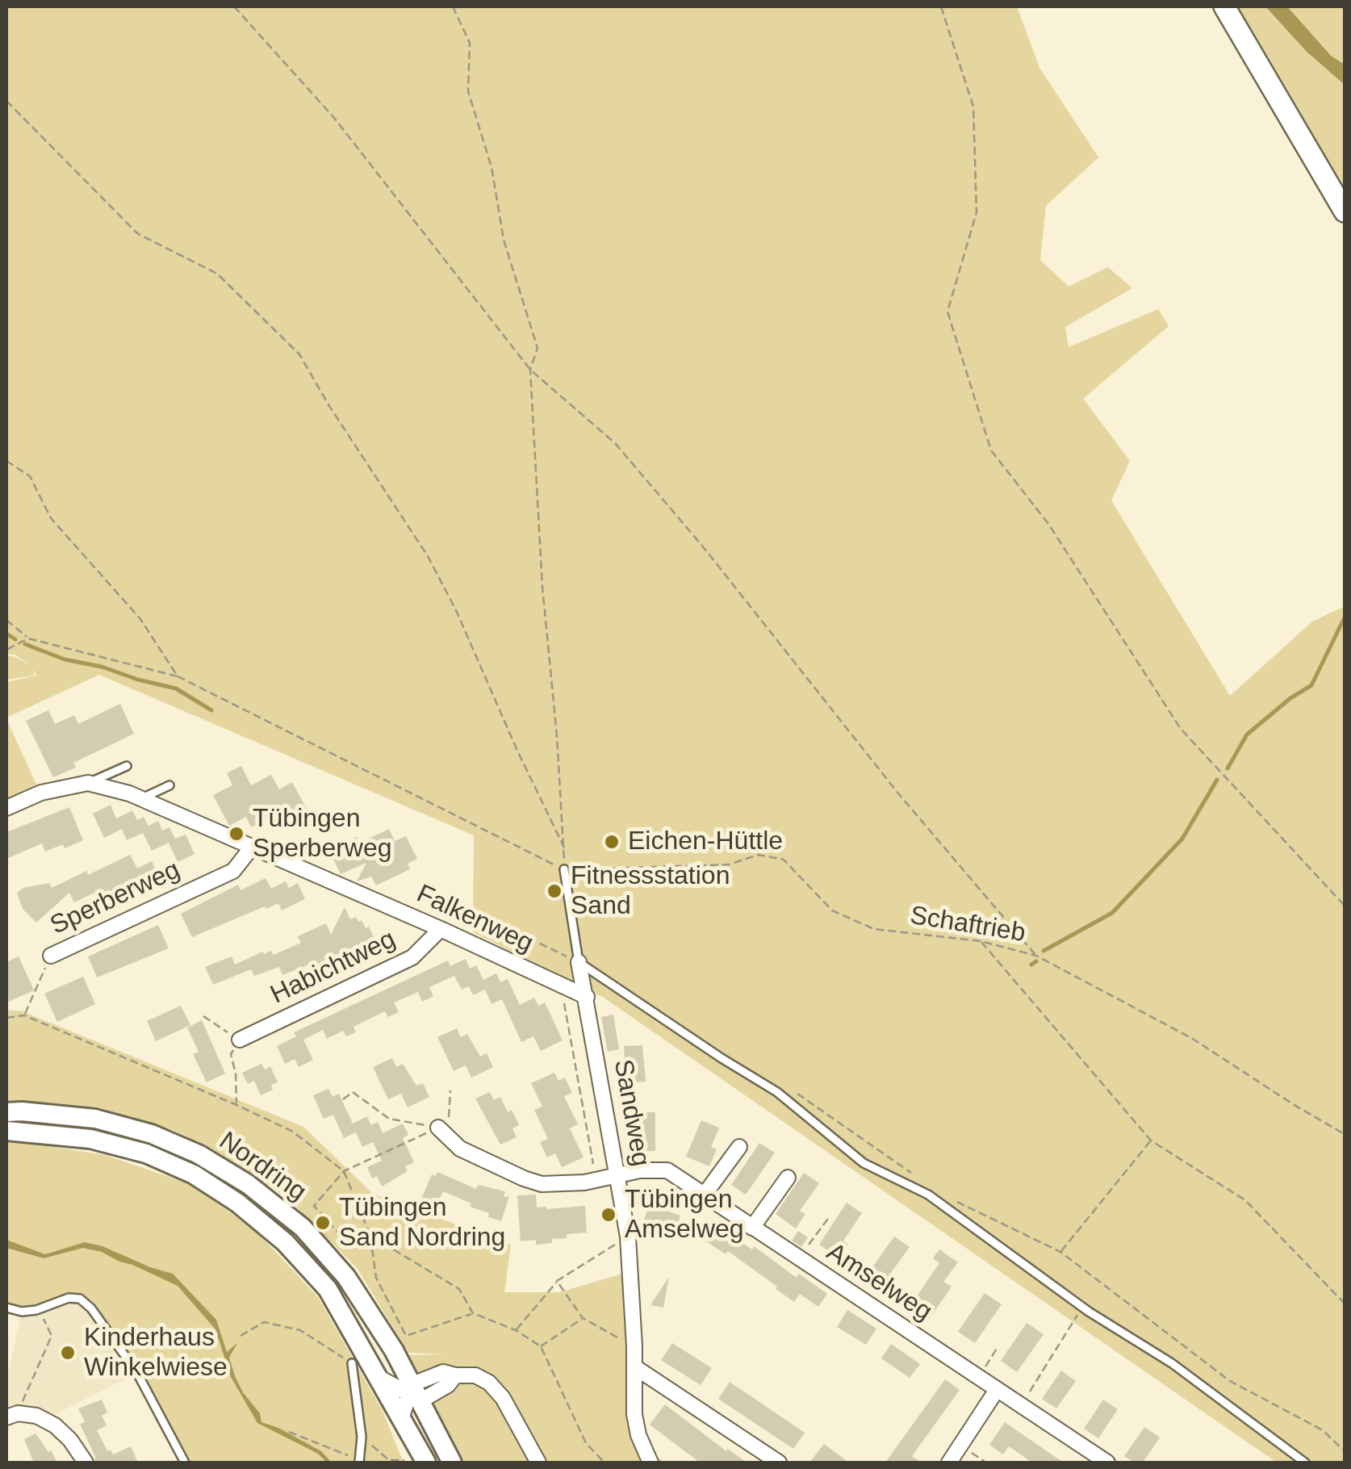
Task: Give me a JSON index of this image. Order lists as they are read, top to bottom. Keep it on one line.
{"streets":{"street":["Sperberweg","Falkenweg","Habichtweg","Sandweg","Nordring","Amselweg"],"path":["Schaftrieb"]},"crossings":[["Sperberweg","Falkenweg"],["Falkenweg","Habichtweg"],["Falkenweg","Sandweg"],["Sandweg","Amselweg"]],"places":["Tübingen Sperberweg","Eichen-Hüttle","Fitnessstation Sand","Tübingen Amselweg","Tübingen Sand Nordring","Kinderhaus Winkelwiese"]}
